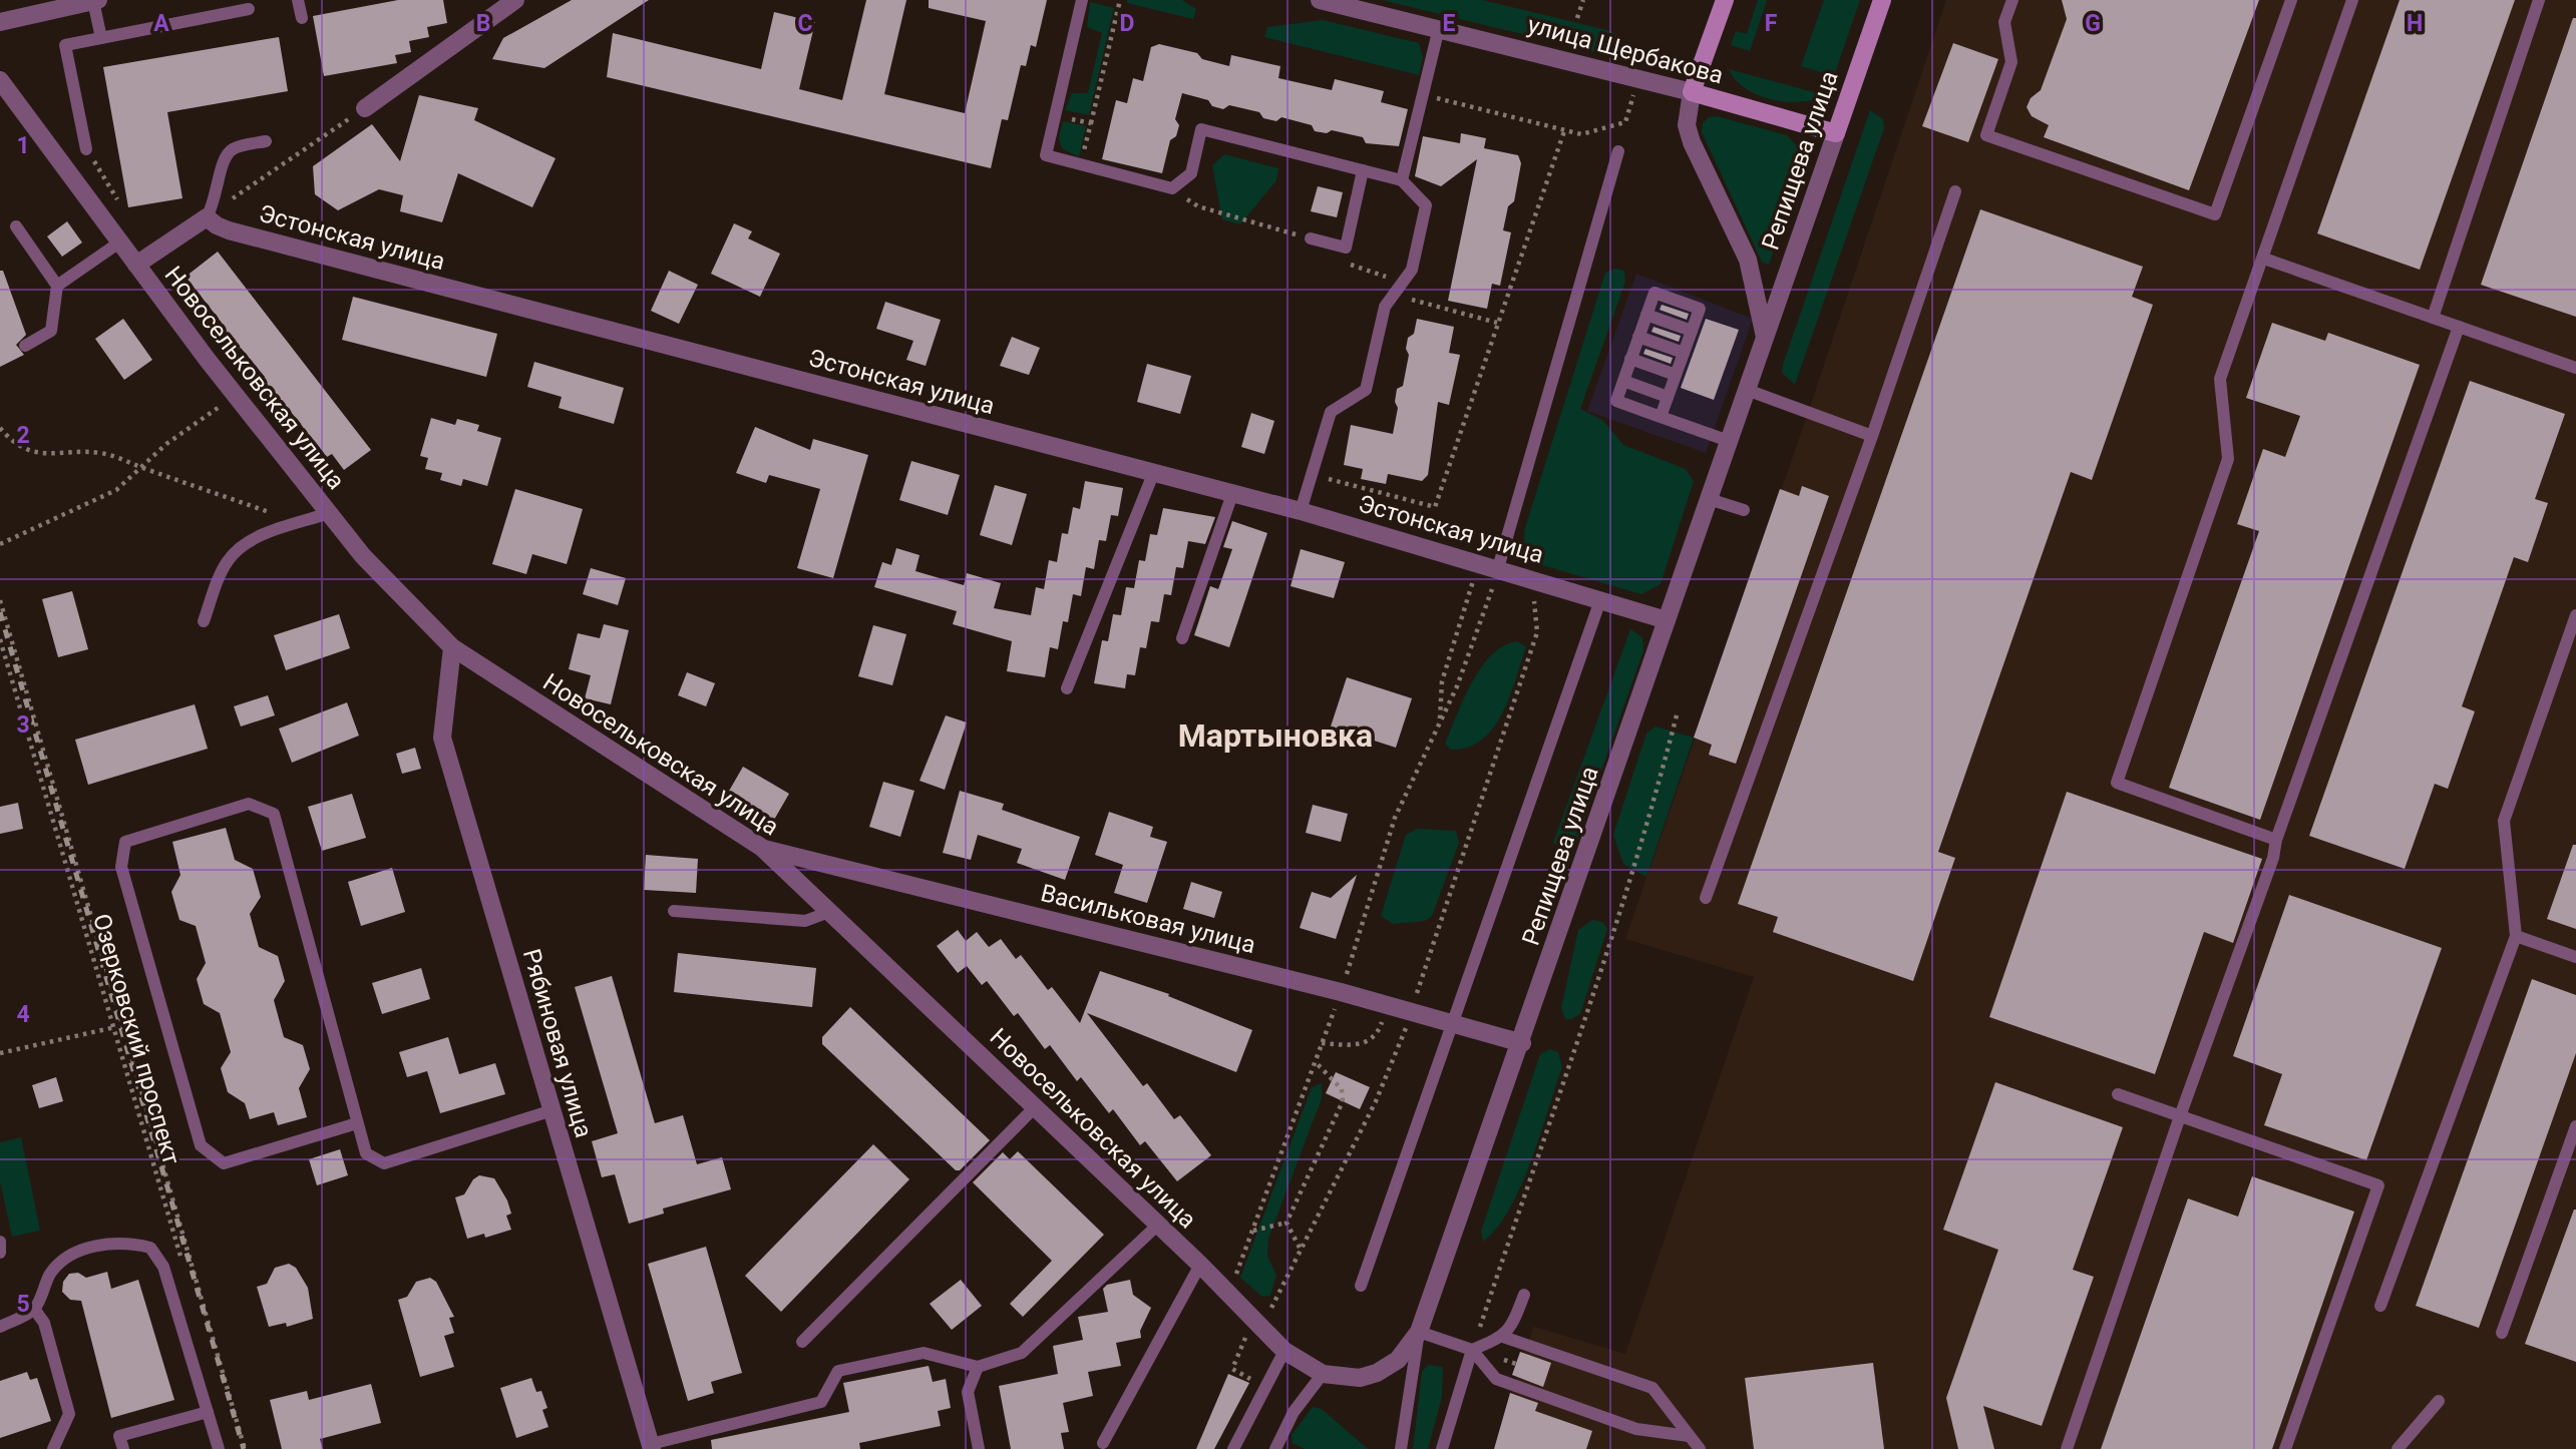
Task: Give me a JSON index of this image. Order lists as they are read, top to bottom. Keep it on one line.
{"streets":{"street":["улица Щербакова","Репищева улица","Эстонская улица","Новосельковская улица","Васильковая улица","Рябиновая улица"],"path":["Озерковский проспект"]},"crossings":[["улица Щербакова","Репищева улица"],["Репищева улица","Эстонская улица"],["Репищева улица","Новосельковская улица"],["Репищева улица","Васильковая улица"],["Новосельковская улица","Васильковая улица"],["Новосельковская улица","Рябиновая улица"]],"districts":["Мартыновка"],"grid":{"columns":["A","B","C","D","E","F","G","H"],"rows":["1","2","3","4","5"]}}
